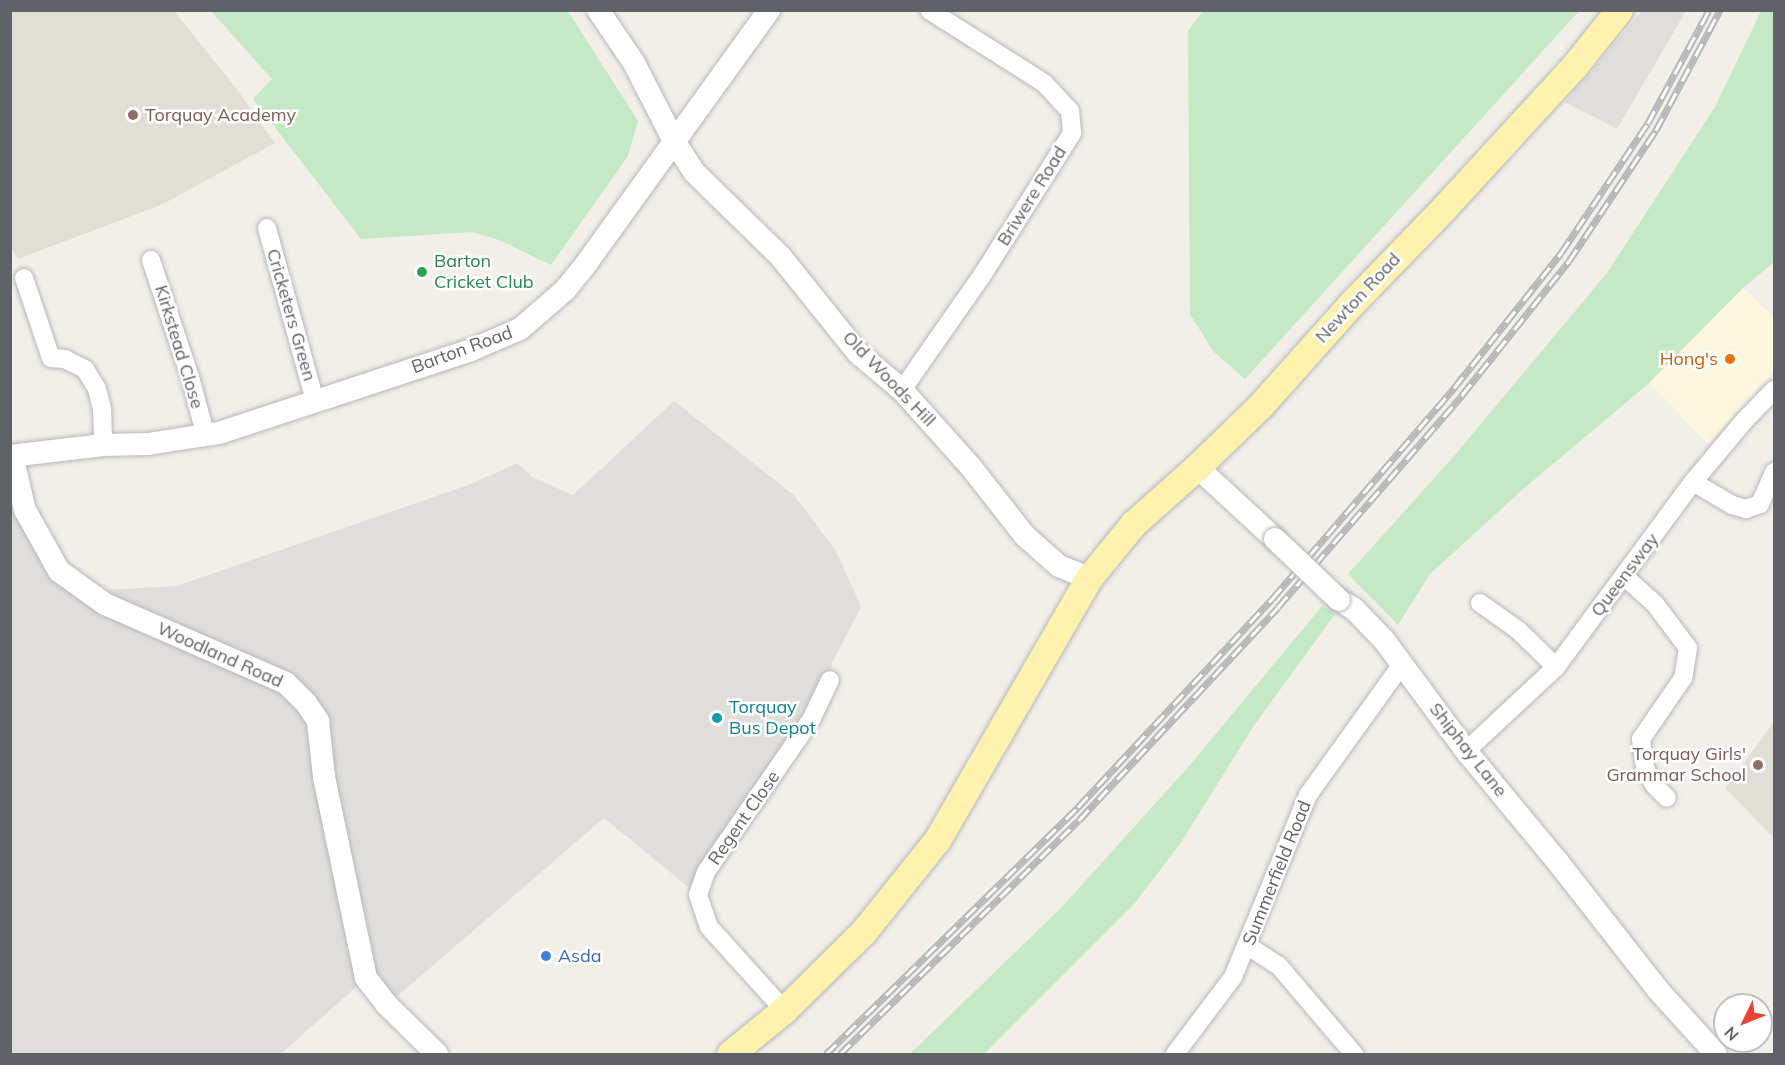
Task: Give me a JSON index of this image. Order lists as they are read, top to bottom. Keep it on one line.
{"streets":{"main road":["Newton Road"],"street":["Briwere Road","Cricketers Green","Kirkstead Close","Barton Road","Old Woods Hill","Queensway","Woodland Road","Shiphay Lane","Regent Close","Summerfield Road"]},"crossings":[["Briwere Road","Old Woods Hill"],["Newton Road","Old Woods Hill"],["Newton Road","Shiphay Lane"],["Newton Road","Regent Close"],["Cricketers Green","Barton Road"],["Kirkstead Close","Barton Road"],["Barton Road","Old Woods Hill"],["Barton Road","Woodland Road"],["Queensway","Shiphay Lane"],["Shiphay Lane","Summerfield Road"]],"places":["Torquay Academy","Barton Cricket Club","Hong's","Torquay Bus Depot","Torquay Girls' Grammar School","Asda"],"north":"bottom left"}
